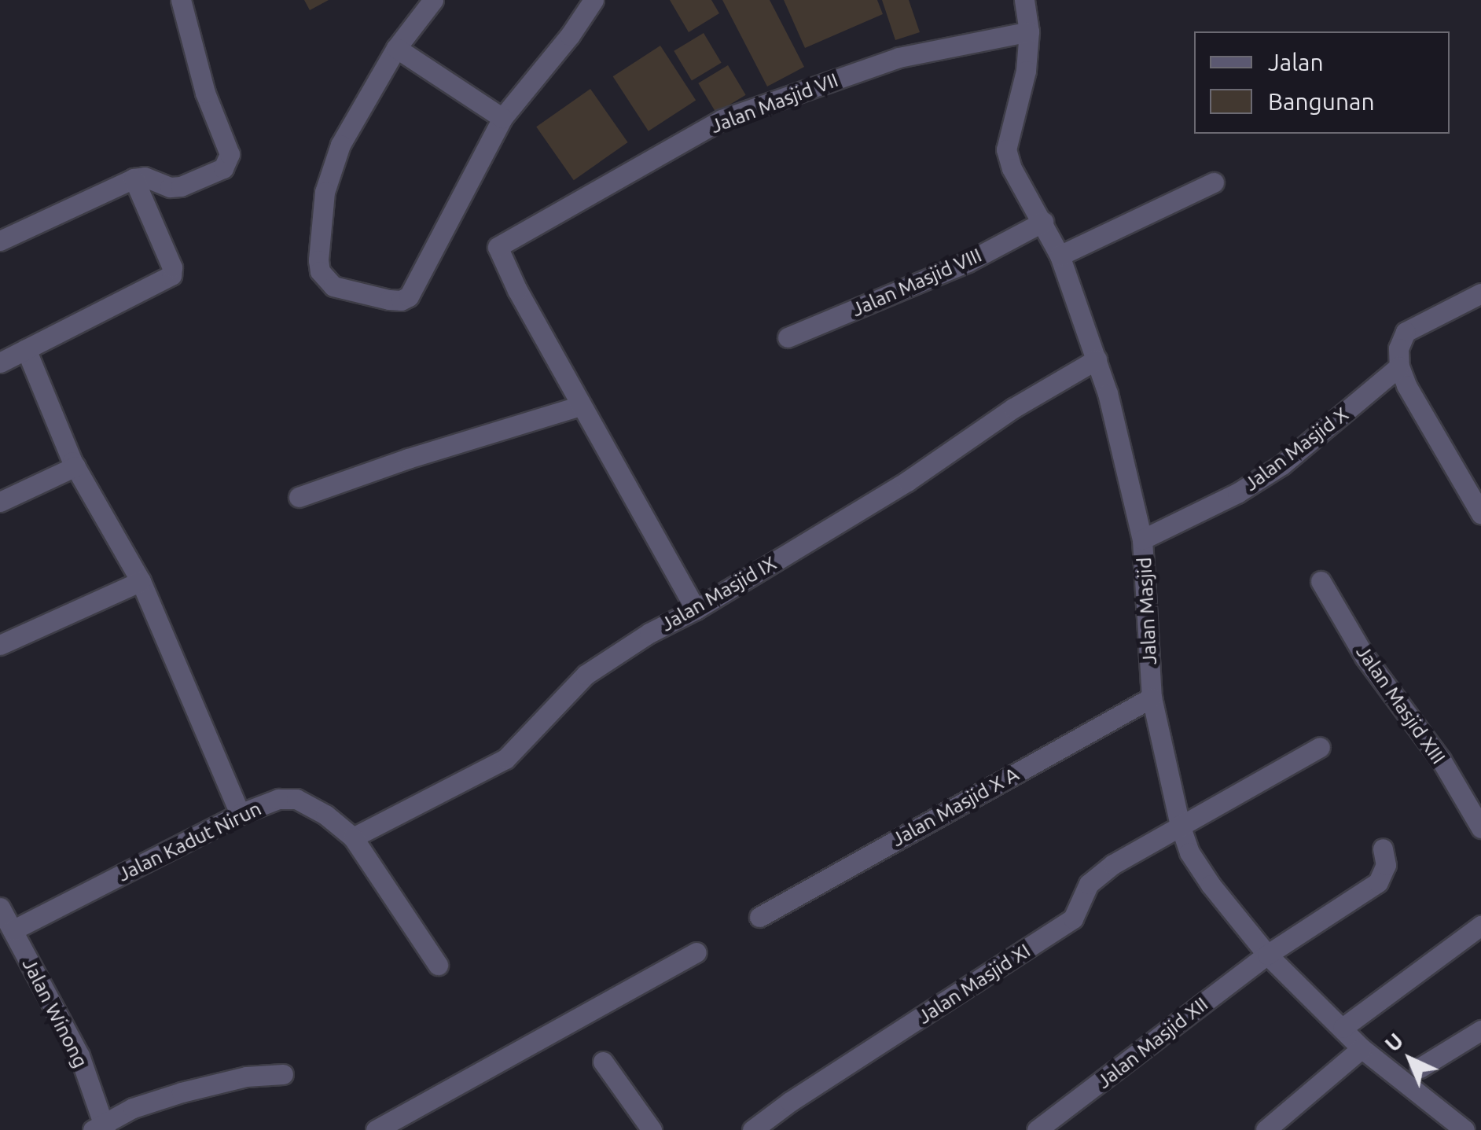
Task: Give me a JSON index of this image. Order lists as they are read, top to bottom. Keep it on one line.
{"streets":{"street":["Jalan Masjid VII","Jalan Masjid VIII","Jalan Masjid X","Jalan Masjid IX","Jalan Masjid","Jalan Masjid XIII","Jalan Masjid X A","Jalan Kadut Nirun","Jalan Masjid XI","Jalan Winong","Jalan Masjid XII"]},"crossings":[["Jalan Masjid VII","Jalan Masjid"],["Jalan Masjid VIII","Jalan Masjid"],["Jalan Masjid X","Jalan Masjid"],["Jalan Masjid IX","Jalan Masjid"],["Jalan Masjid IX","Jalan Kadut Nirun"],["Jalan Masjid","Jalan Masjid X A"],["Jalan Masjid","Jalan Masjid XI"],["Jalan Masjid","Jalan Masjid XII"],["Jalan Kadut Nirun","Jalan Winong"]],"legend":["Jalan","Bangunan"],"north":"top left"}
